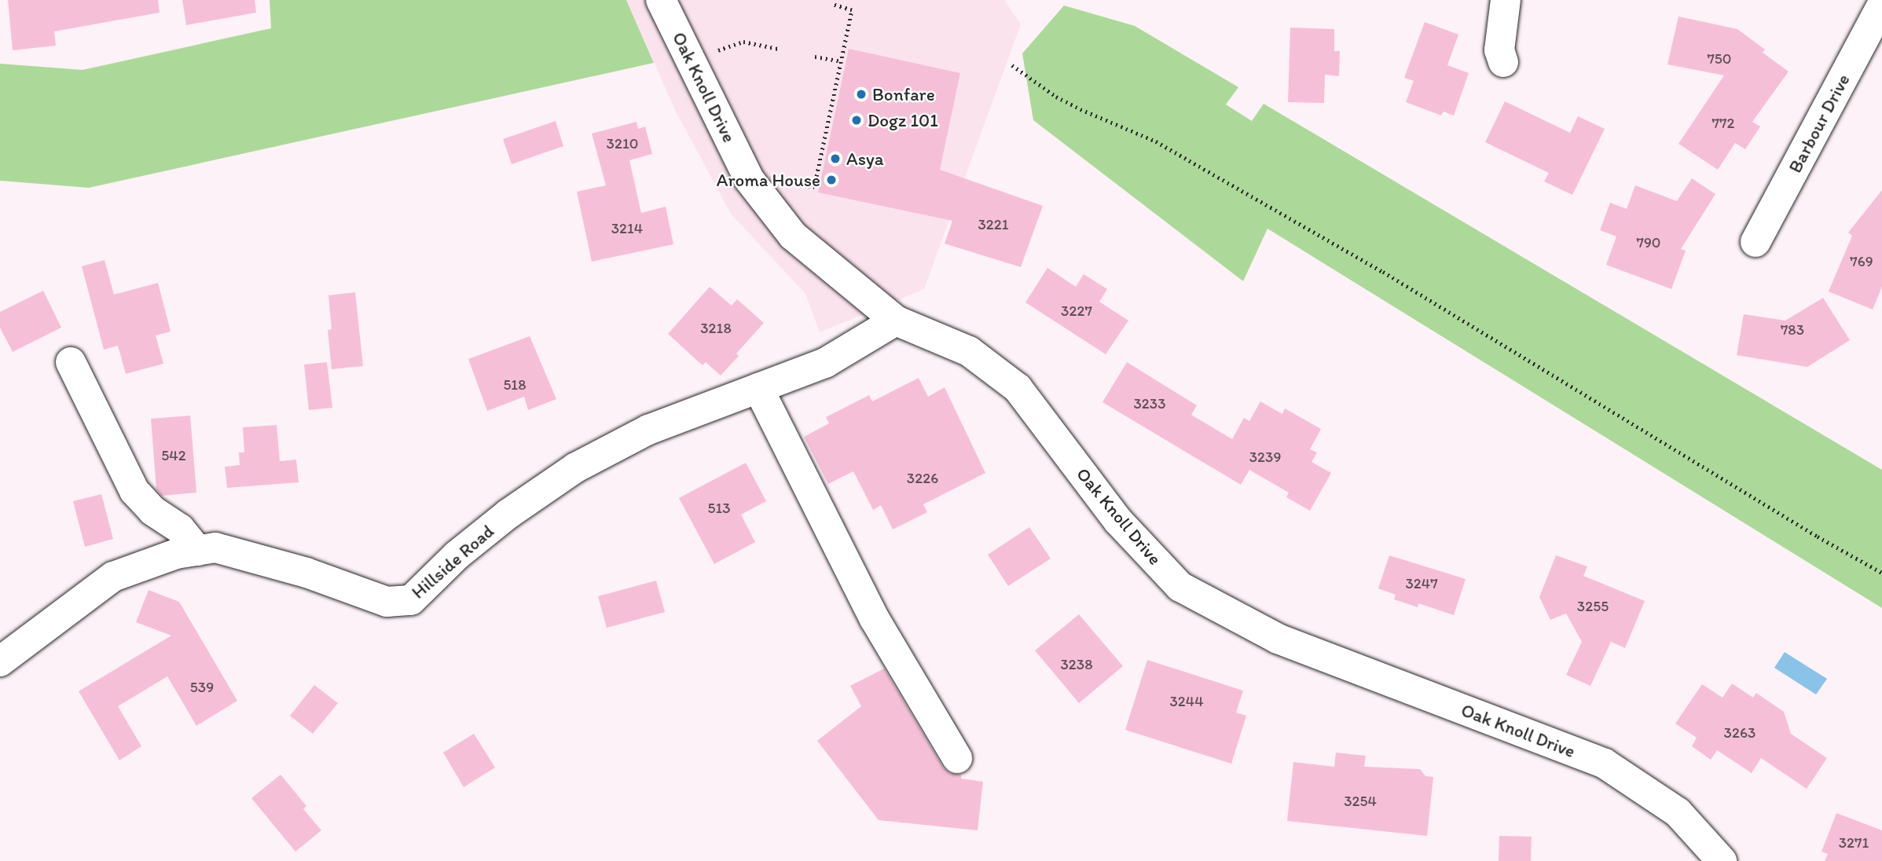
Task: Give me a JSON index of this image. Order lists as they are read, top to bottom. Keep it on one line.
{"streets":{"street":["Oak Knoll Drive","Barbour Drive","Hillside Road"]},"crossings":[["Oak Knoll Drive","Hillside Road"]],"places":["Bonfare","Dogz 101","Asya","Aroma House"],"house_numbers":["750","772","3210","3221","3214","790","769","3227","3218","783","518","3233","542","3239","3226","513","3247","3255","3238","539","3244","3263","3254","3271"]}
